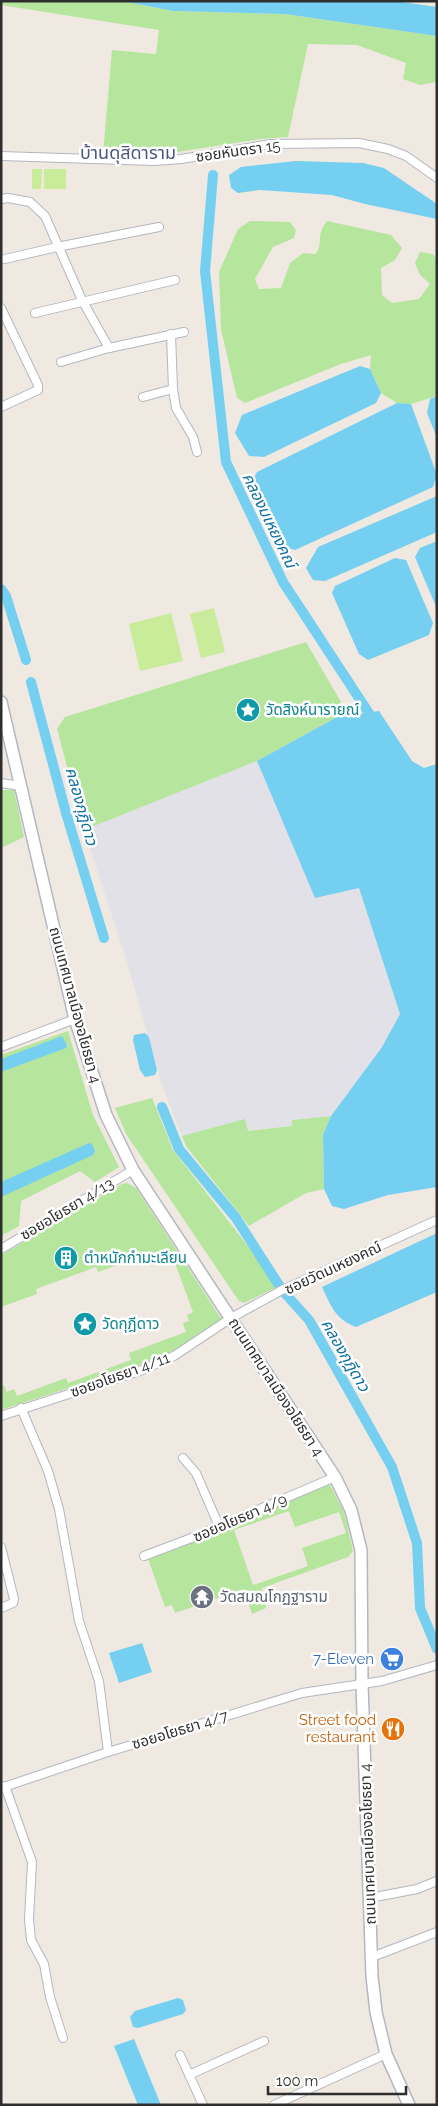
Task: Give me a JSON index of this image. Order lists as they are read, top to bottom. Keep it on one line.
{"streets":{"street":["ซอยหันตรา 15","ถนนเทศบาลเมืองอโยธยา 4","ซอยอโยธยา 4/13","ซอยวัดมเหยงคณ์","ซอยอโยธยา 4/11","ซอยอโยธยา 4/9","ซอยอโยธยา 4/7"]},"crossings":[["ถนนเทศบาลเมืองอโยธยา 4","ซอยอโยธยา 4/13"],["ถนนเทศบาลเมืองอโยธยา 4","ซอยวัดมเหยงคณ์"],["ถนนเทศบาลเมืองอโยธยา 4","ซอยอโยธยา 4/11"],["ถนนเทศบาลเมืองอโยธยา 4","ซอยอโยธยา 4/9"],["ถนนเทศบาลเมืองอโยธยา 4","ซอยอโยธยา 4/7"],["ซอยวัดมเหยงคณ์","ซอยอโยธยา 4/11"]],"districts":["บ้านดุสิดาราม"],"water":["คลองมเหยงคณ์","คลองกุฎีดาว"],"places":{"place":["วัดสิงห์นารายณ์","วัดกุฎีดาว"],"building":["ตำหนักกำมะเลียน"],"temple":["วัดสมณโกฏฐาราม"],"supermarket":["7-Eleven"],"restaurant":["Street food restaurant"]},"scale_bar":"100 m"}
